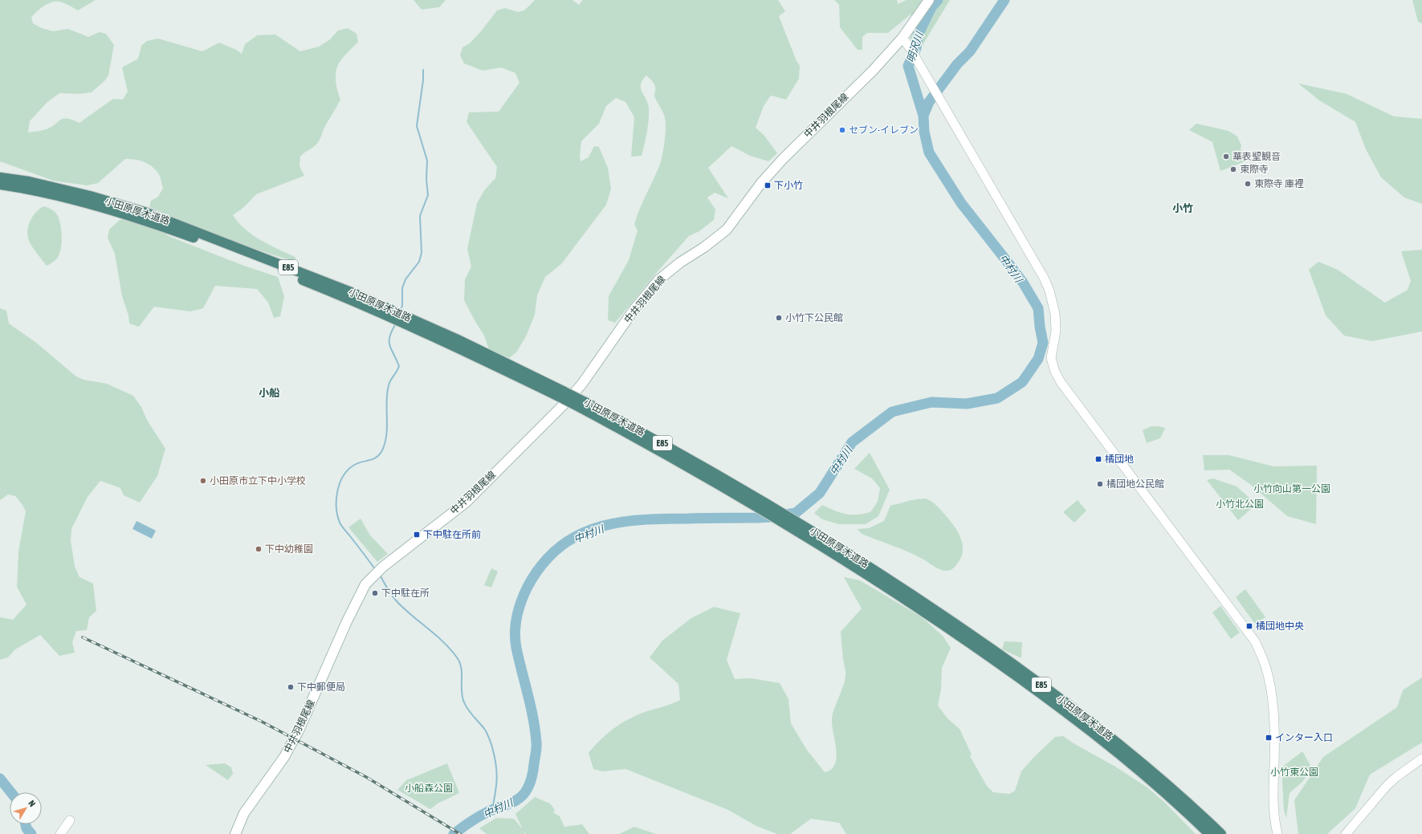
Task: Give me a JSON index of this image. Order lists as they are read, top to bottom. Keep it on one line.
{"streets":{"highway":["小田原厚木道路","E85"],"main road":["中井羽根尾線"]},"districts":["小竹","小船"],"water":["明沢川","中村川"],"parks":["小竹向山第一公園","小竹北公園","小竹東公園","小船森公園"],"places":{"other":["セブン-イレブン","華表聖観音","東際寺","東際寺 庫裡","小竹下公民館","小田原市立下中小学校","橘団地公民館","下中幼稚園","下中駐在所","下中郵便局"],"transit":["下小竹","橘団地","下中駐在所前","橘団地中央","インター入口"]},"north":"top right"}
